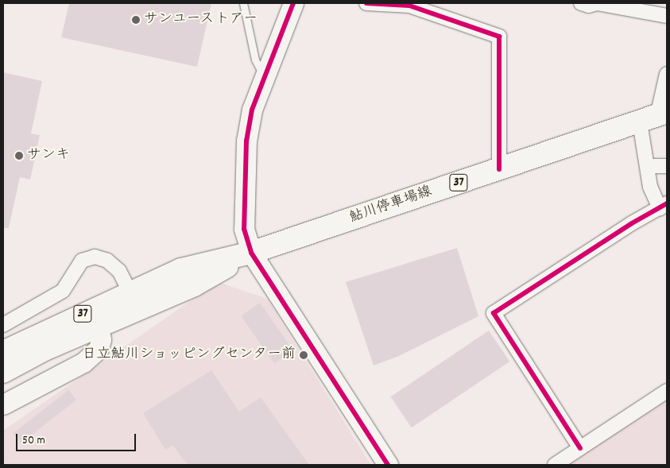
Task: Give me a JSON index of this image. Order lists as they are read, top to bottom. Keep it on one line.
{"streets":{"main road":["37","鮎川停車場線"]},"places":["サンユーストアー","サンキ","日立鮎川ショッピングセンター前"],"scale_bar":"50 m"}
